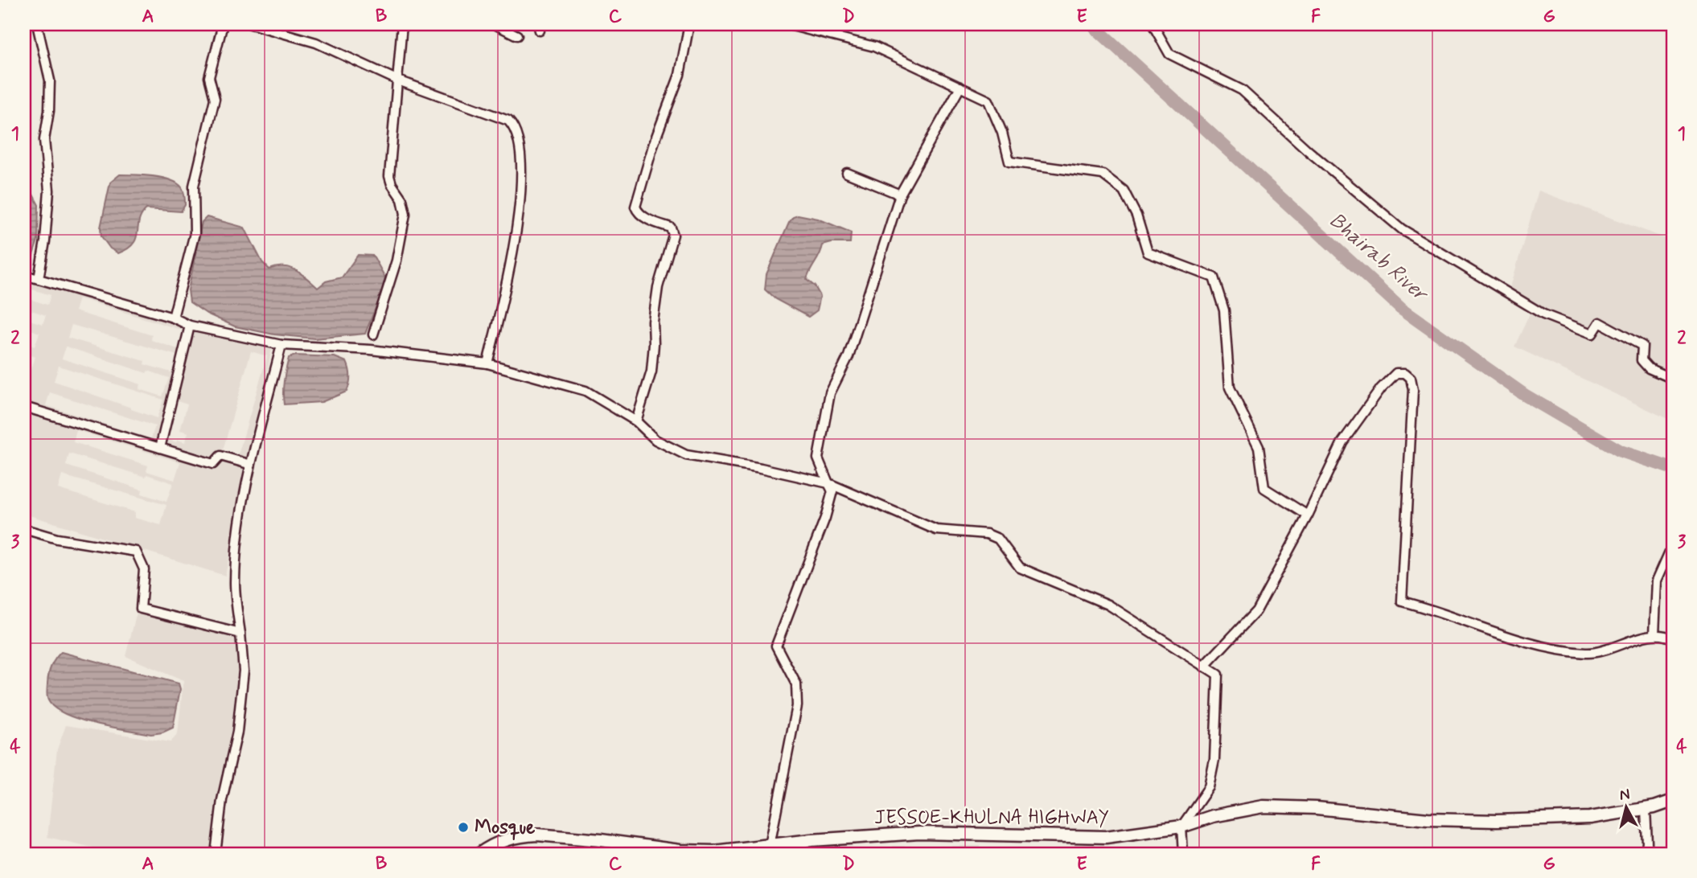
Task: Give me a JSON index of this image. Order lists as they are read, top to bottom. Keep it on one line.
{"streets":{"highway":["JESSOE-KHULNA HIGHWAY"]},"water":["Bhairab River"],"places":["Mosque"],"north":"top","grid":{"columns":["A","B","C","D","E","F","G"],"rows":["1","2","3","4"]}}
